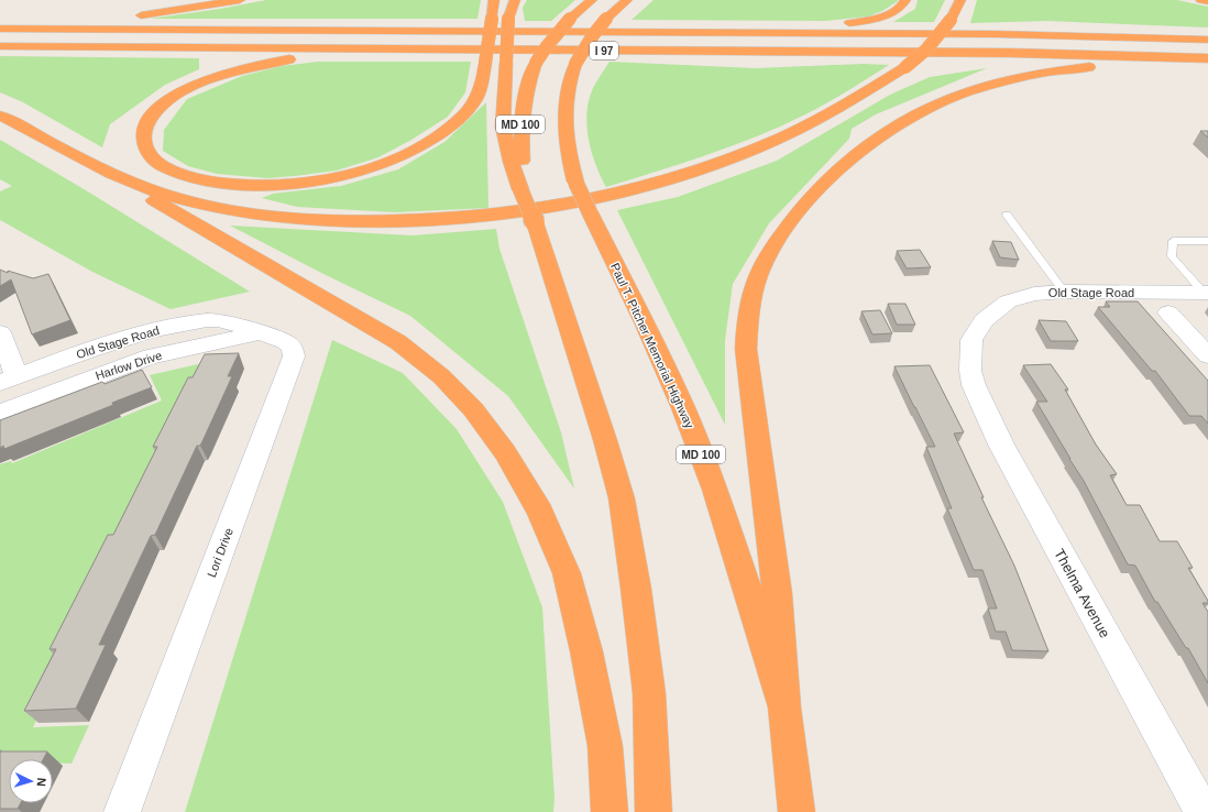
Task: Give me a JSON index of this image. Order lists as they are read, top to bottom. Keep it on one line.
{"streets":{"highway":["I 97","MD 100","Paul T. Pitcher Memorial Highway"],"street":["Old Stage Road","Harlow Drive","Lori Drive","Thelma Avenue"]},"crossings":[["Old Stage Road","Harlow Drive"],["Old Stage Road","Lori Drive"],["Old Stage Road","Thelma Avenue"],["Harlow Drive","Lori Drive"]],"north":"right"}
